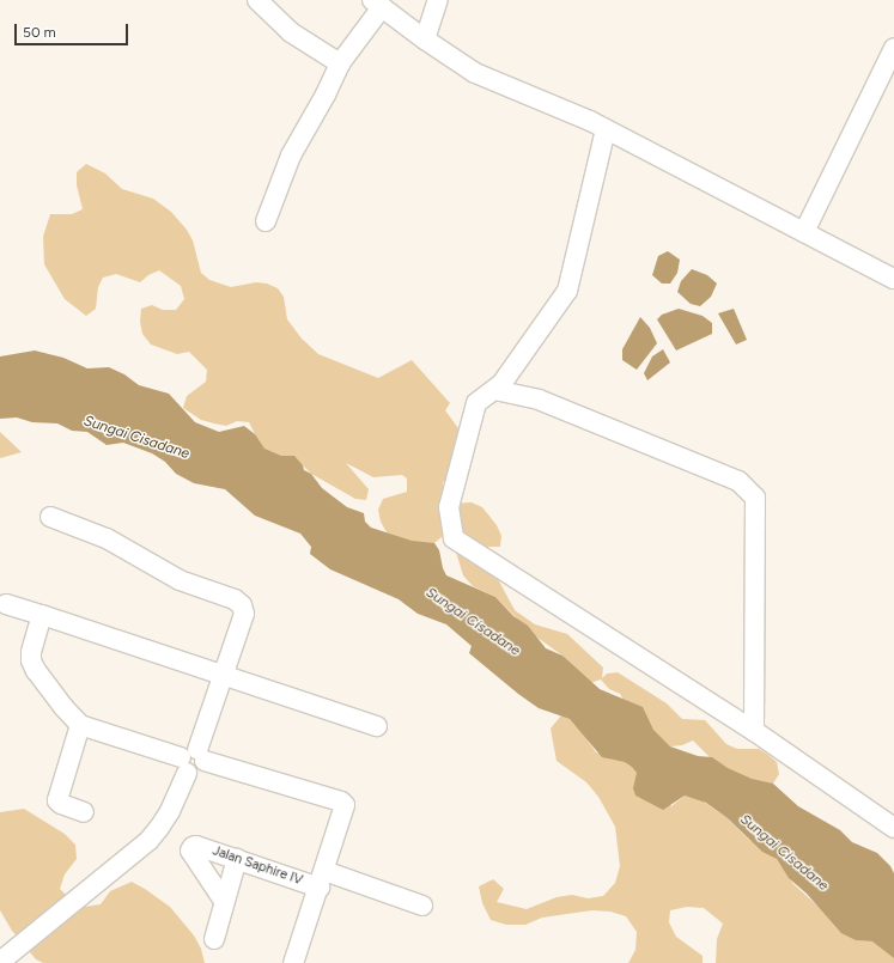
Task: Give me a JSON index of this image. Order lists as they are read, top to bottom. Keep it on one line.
{"streets":{"street":["Jalan Saphire IV"]},"water":["Sungai Cisadane"],"scale_bar":"50 m"}
